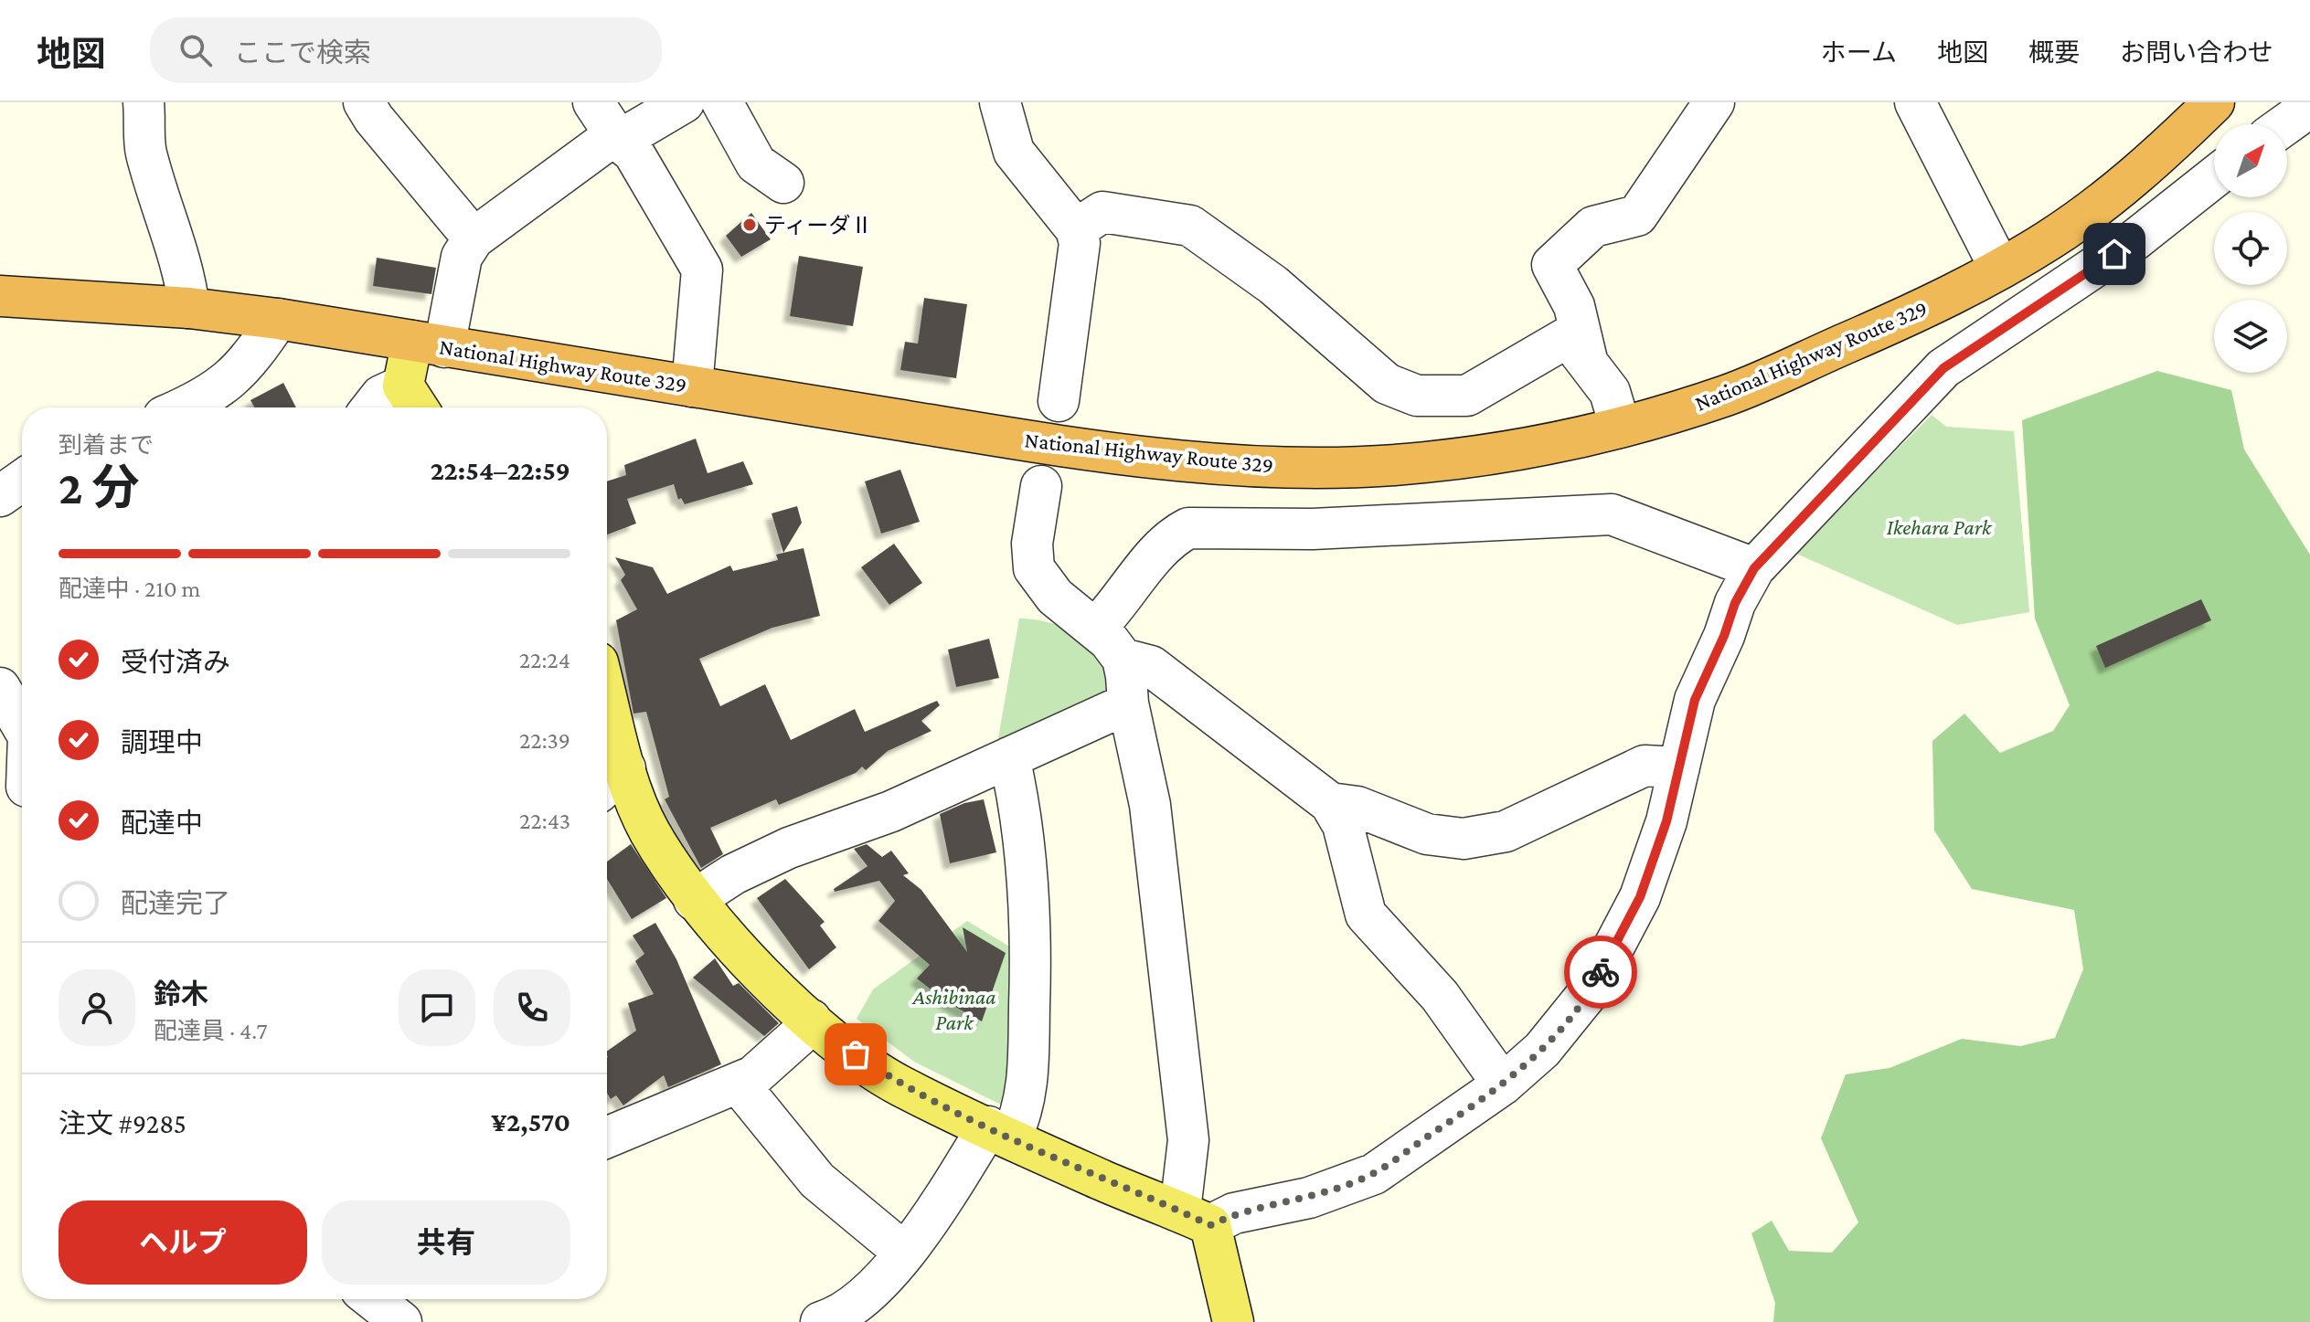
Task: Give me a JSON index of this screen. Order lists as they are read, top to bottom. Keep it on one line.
{"streets":{"highway":["National Highway Route 329"]},"parks":["Ikehara Park","Ashibinaa Park"],"places":["ティーダⅡ"],"north":"top right","page":{"header":"地図","search":"ここで検索","nav":["ホーム","地図","概要","お問い合わせ"],"heading":["2 分","到着まで","22:54–22:59"],"panel":["鈴木","配達員 · 4.7","注文 #9285","¥2,570"],"bar":"配達中 · 210 m","list":[["受付済み","22:24"],["調理中","22:39"],["配達中","22:43"],"配達完了"],"buttons":["ヘルプ","共有"]}}
